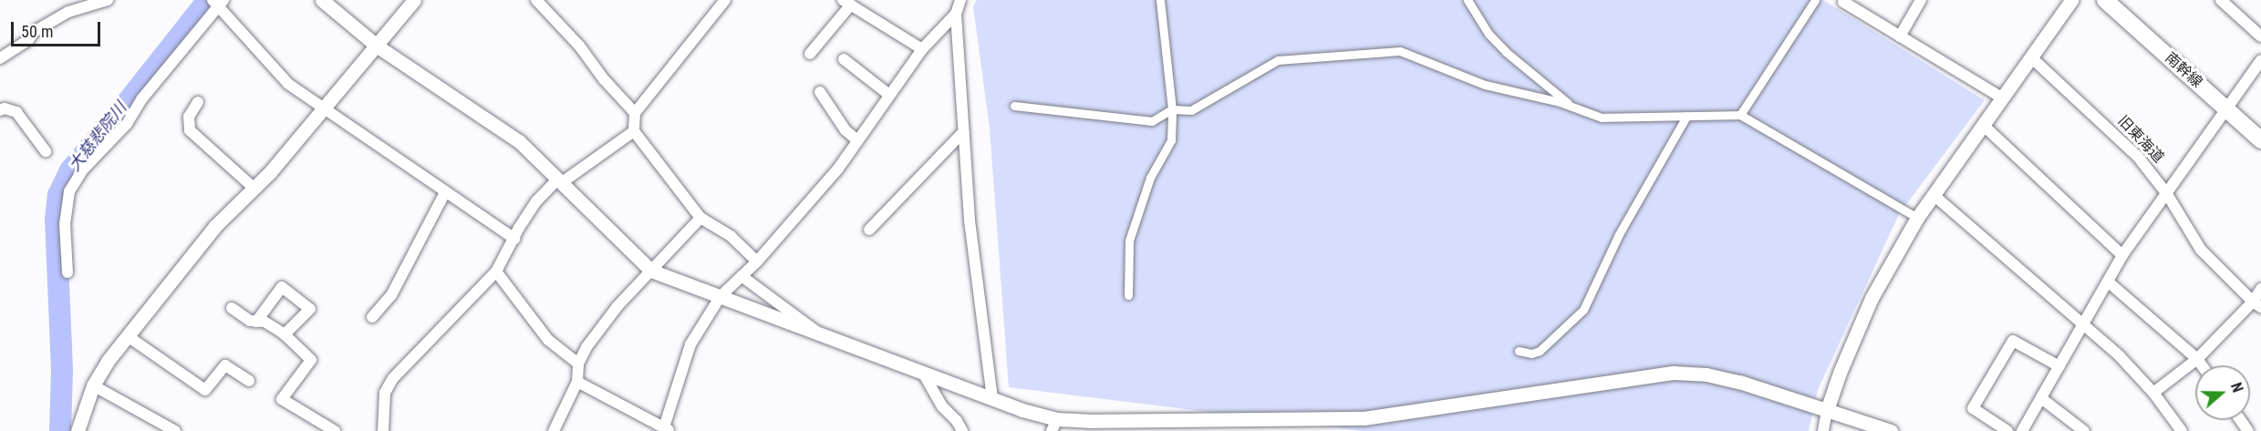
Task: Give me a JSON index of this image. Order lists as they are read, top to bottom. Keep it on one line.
{"streets":{"main road":["南幹線"],"street":["旧東海道"]},"water":["大慈悲院川"],"scale_bar":"50 m","north":"right"}
